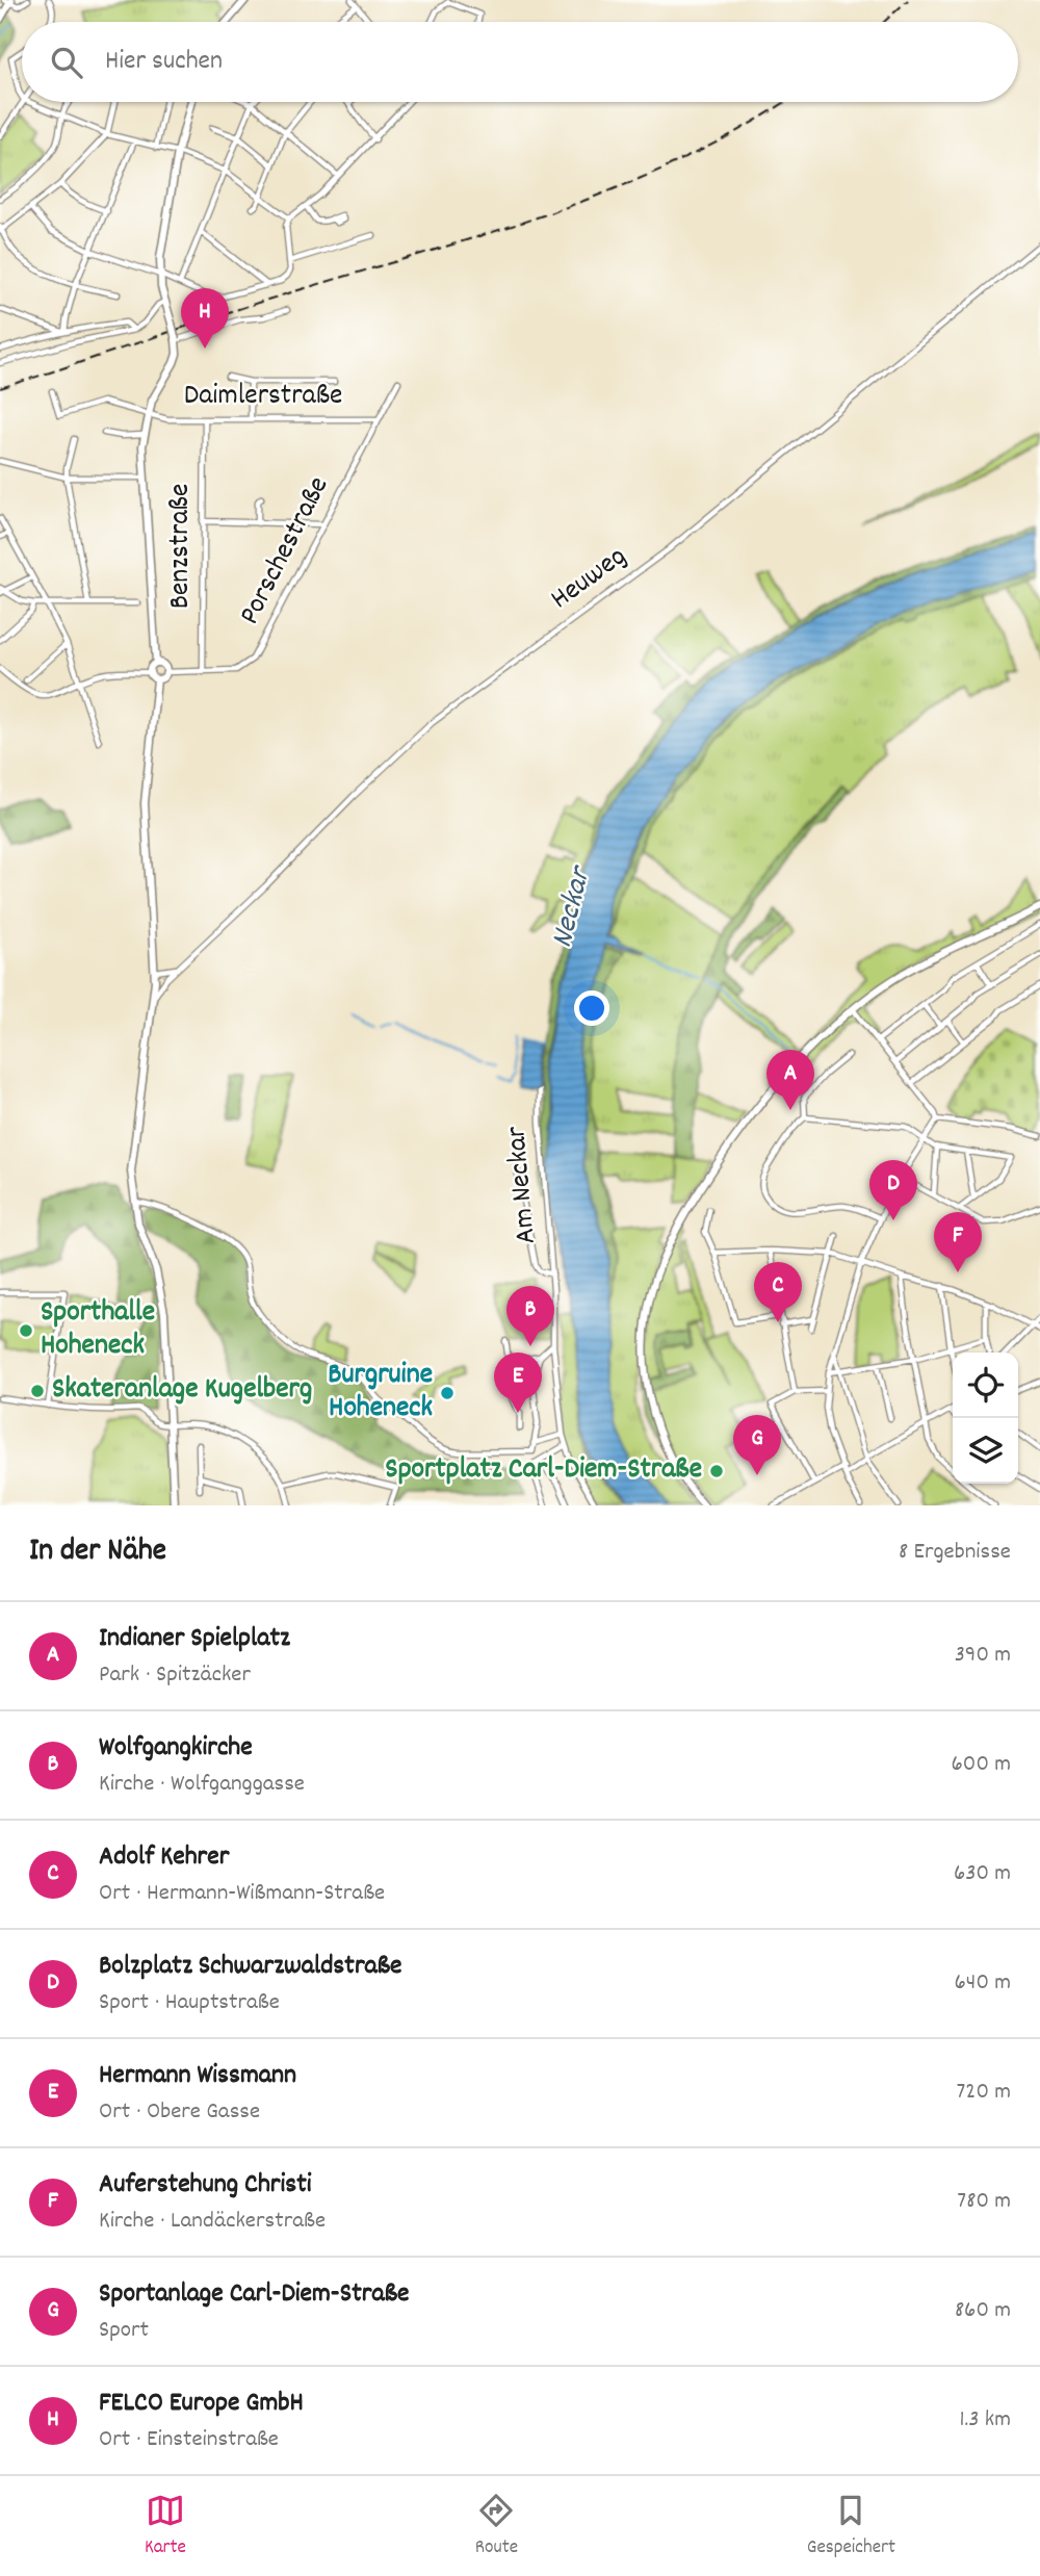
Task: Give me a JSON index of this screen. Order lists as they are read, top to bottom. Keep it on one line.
{"streets":{"street":["Daimlerstraße","Benzstraße","Porschestraße","Heuweg","Am Neckar"]},"crossings":[["Daimlerstraße","Benzstraße"],["Daimlerstraße","Porschestraße"],["Benzstraße","Porschestraße"]],"water":["Neckar"],"places":["Sporthalle Hoheneck","Skateranlage Kugelberg","Burgruine Hoheneck","Sportplatz Carl-Diem-Straße"],"page":{"search":"Hier suchen","pins":["H","A","D","F","C","B","E","G"],"heading":["In der Nähe","8 Ergebnisse"],"list":[{"mark":"A","name":"Indianer Spielplatz","note":"Park · Spitzäcker","value":"390 m"},{"mark":"B","name":"Wolfgangkirche","note":"Kirche · Wolfganggasse","value":"600 m"},{"mark":"C","name":"Adolf Kehrer","note":"Ort · Hermann-Wißmann-Straße","value":"630 m"},{"mark":"D","name":"Bolzplatz Schwarzwaldstraße","note":"Sport · Hauptstraße","value":"640 m"},{"mark":"E","name":"Hermann Wissmann","note":"Ort · Obere Gasse","value":"720 m"},{"mark":"F","name":"Auferstehung Christi","note":"Kirche · Landäckerstraße","value":"780 m"},{"mark":"G","name":"Sportanlage Carl-Diem-Straße","note":"Sport","value":"860 m"},{"mark":"H","name":"FELCO Europe GmbH","note":"Ort · Einsteinstraße","value":"1.3 km"}],"nav":["Karte","Route","Gespeichert"]}}
